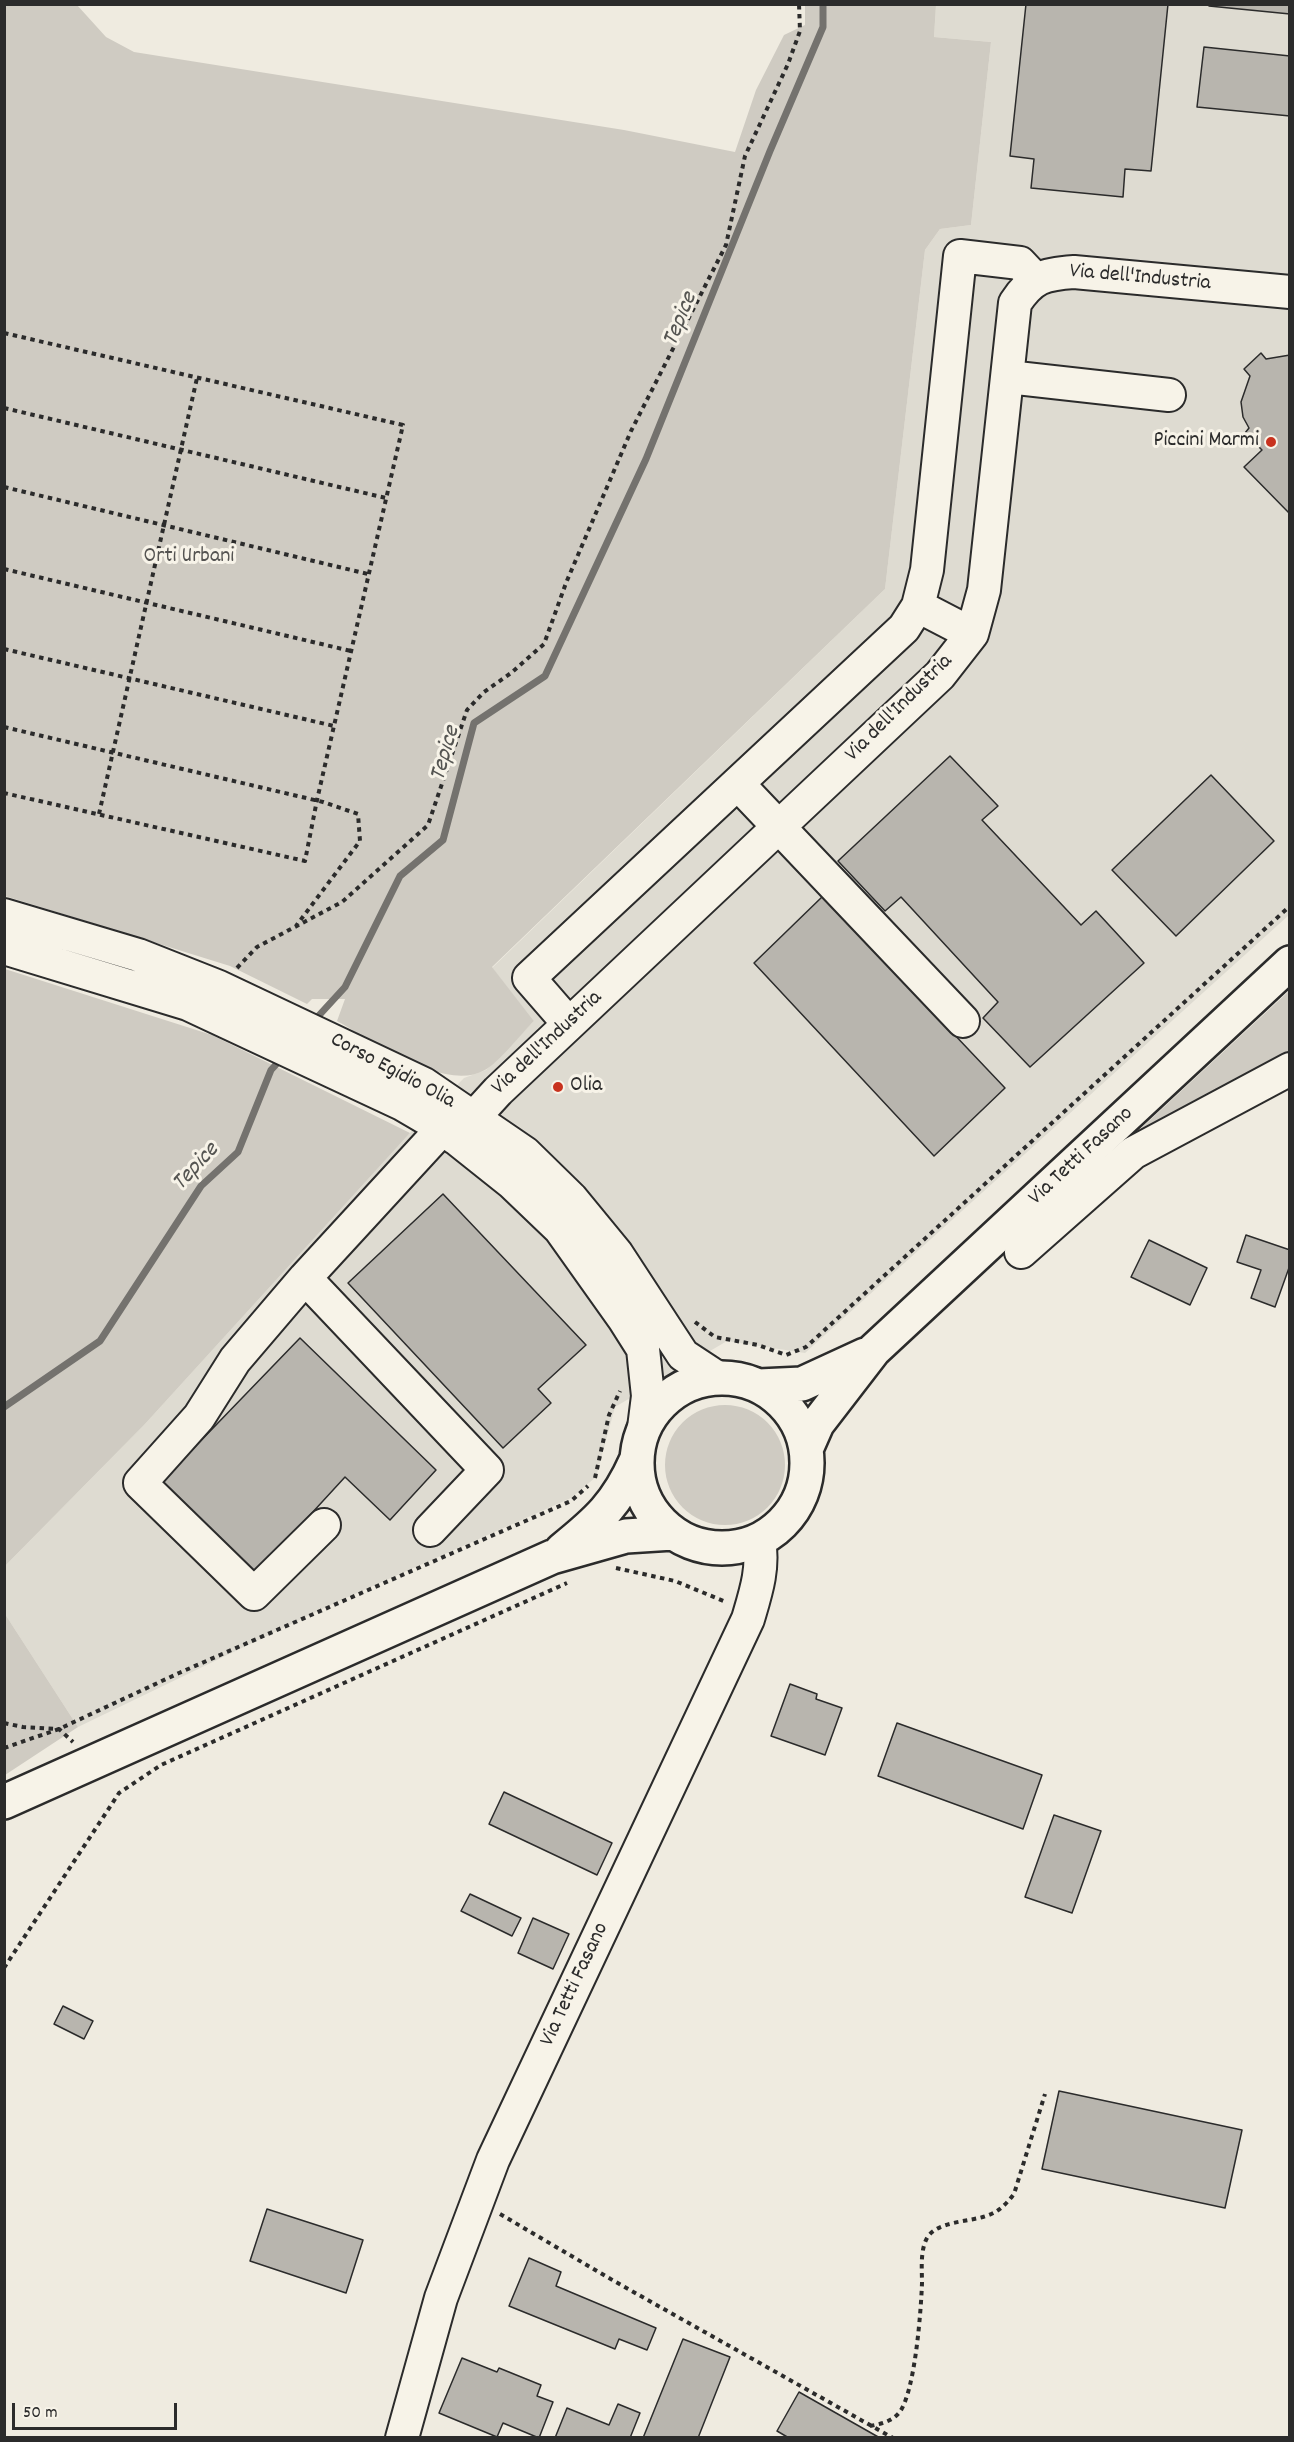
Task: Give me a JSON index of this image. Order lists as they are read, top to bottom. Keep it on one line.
{"streets":{"main road":["Via Tetti Fasano"],"street":["Via dell'Industria","Corso Egidio Olia"]},"crossings":[["Via dell'Industria","Corso Egidio Olia"],["Corso Egidio Olia","Via Tetti Fasano"]],"water":["Tepice"],"parks":["Orti Urbani"],"places":["Piccini Marmi","Olia"],"scale_bar":"50 m"}
